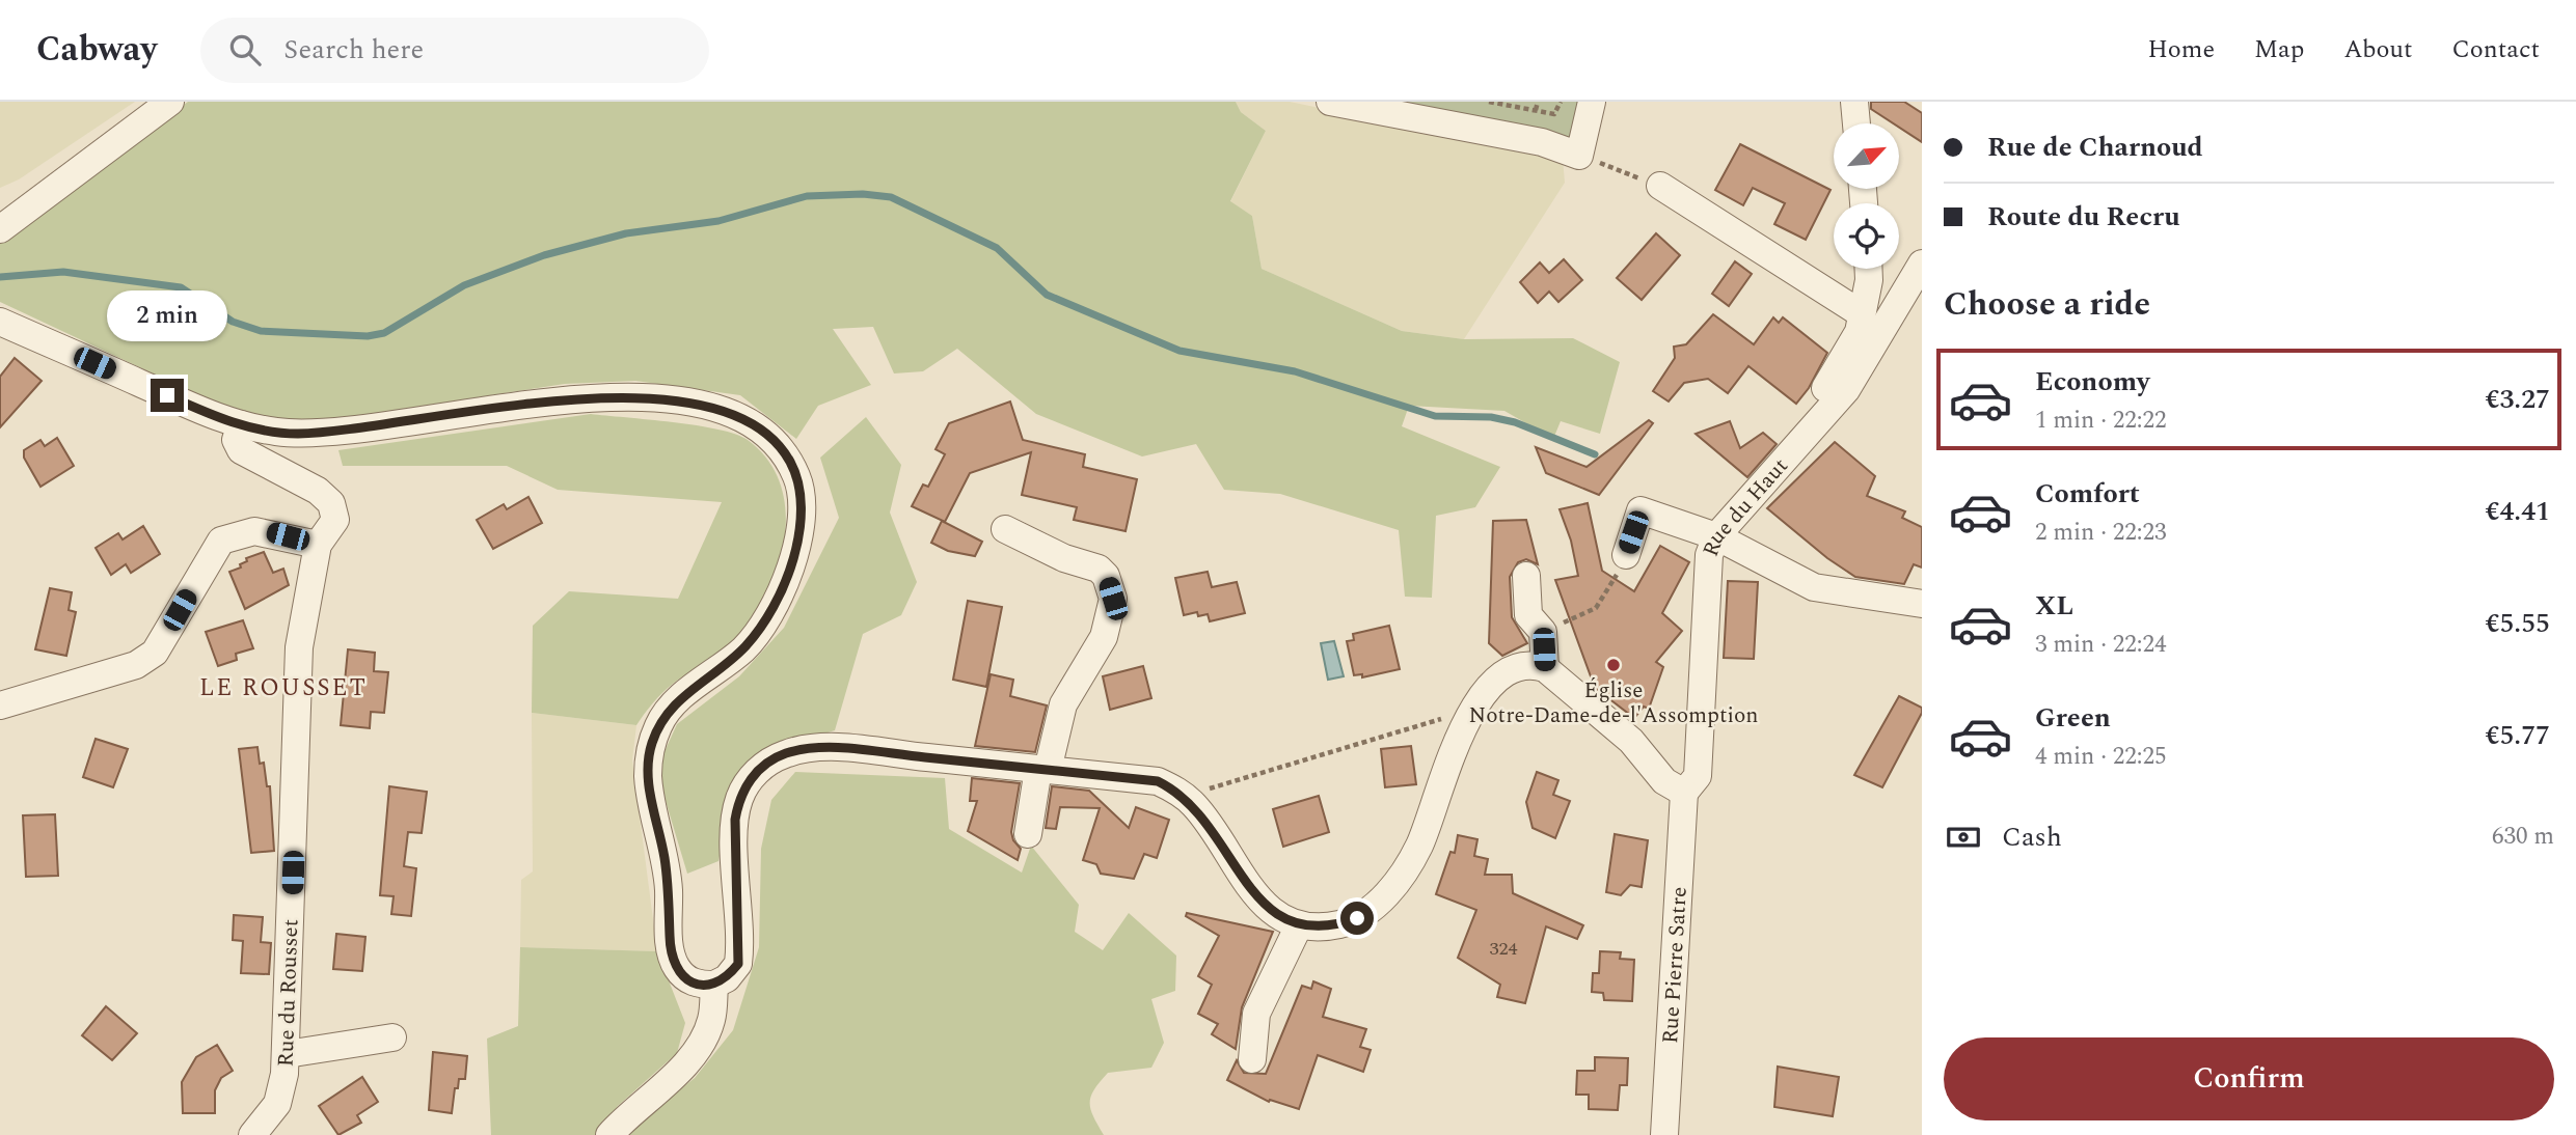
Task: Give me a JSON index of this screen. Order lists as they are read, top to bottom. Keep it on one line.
{"streets":{"street":["Rue du Haut","Rue Pierre Satre","Rue du Rousset"]},"crossings":[["Rue du Haut","Rue Pierre Satre"]],"districts":["LE ROUSSET"],"places":["Église Notre-Dame-de-l'Assomption"],"house_numbers":["324"],"north":"top right","page":{"header":"Cabway","search":"Search here","nav":["Home","Map","About","Contact"],"banner":["Rue de Charnoud","Route du Recru"],"heading":"Choose a ride","bubble":"2 min","list":[{"name":"Economy","note":"1 min · 22:22","value":"€3.27"},{"name":"Comfort","note":"2 min · 22:23","value":"€4.41"},{"name":"XL","note":"3 min · 22:24","value":"€5.55"},{"name":"Green","note":"4 min · 22:25","value":"€5.77"}],"pay":["Cash","630 m"],"buttons":"Confirm"}}
